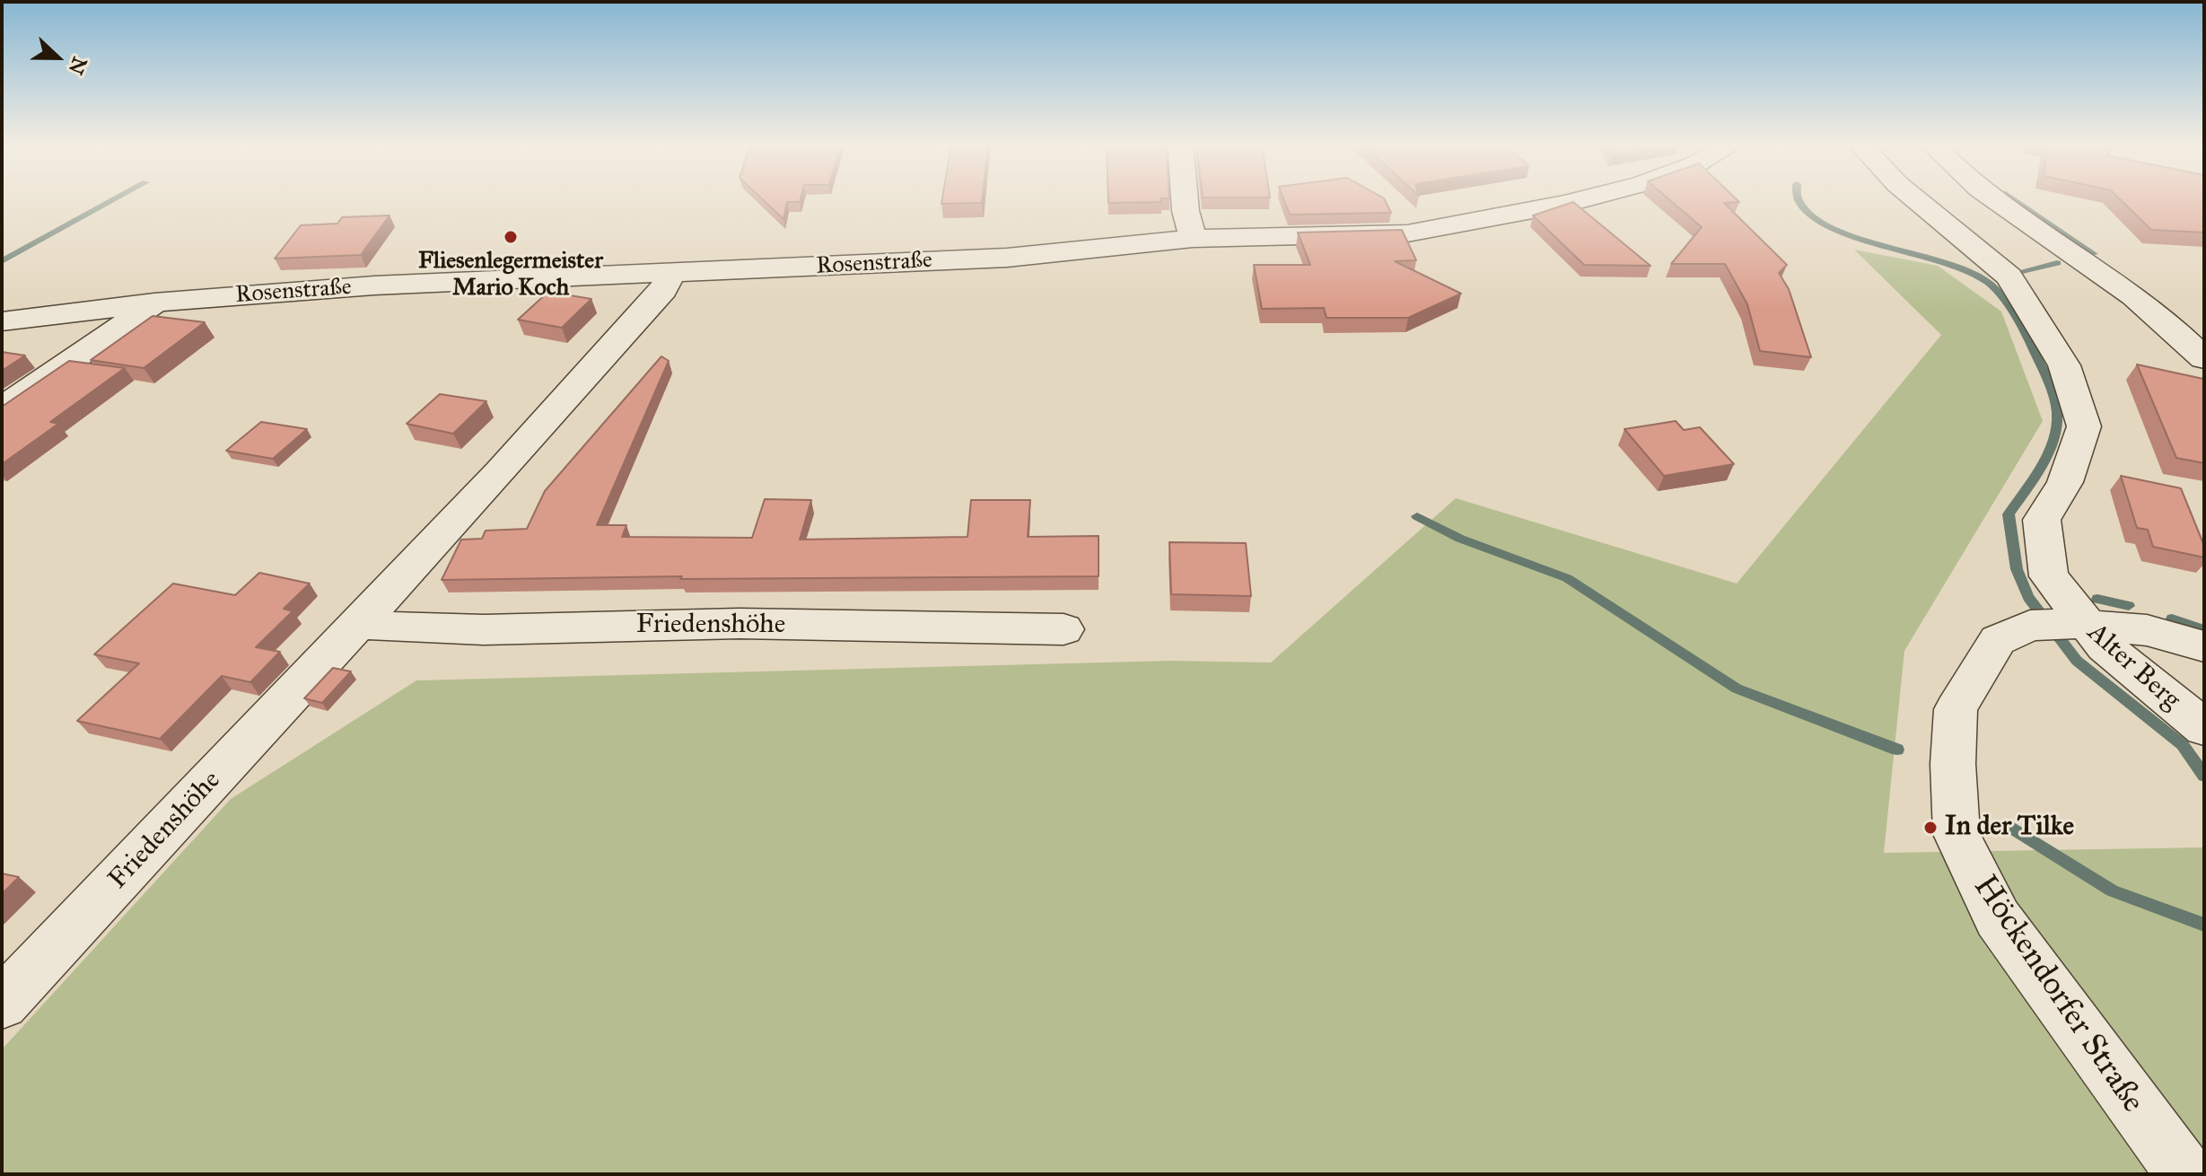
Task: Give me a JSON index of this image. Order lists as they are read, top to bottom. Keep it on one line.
{"streets":{"street":["Rosenstraße","Friedenshöhe","Alter Berg","Höckendorfer Straße"]},"crossings":[["Rosenstraße","Friedenshöhe"],["Alter Berg","Höckendorfer Straße"]],"places":["Fliesenlegermeister Mario Koch","In der Tilke"],"north":"right"}
